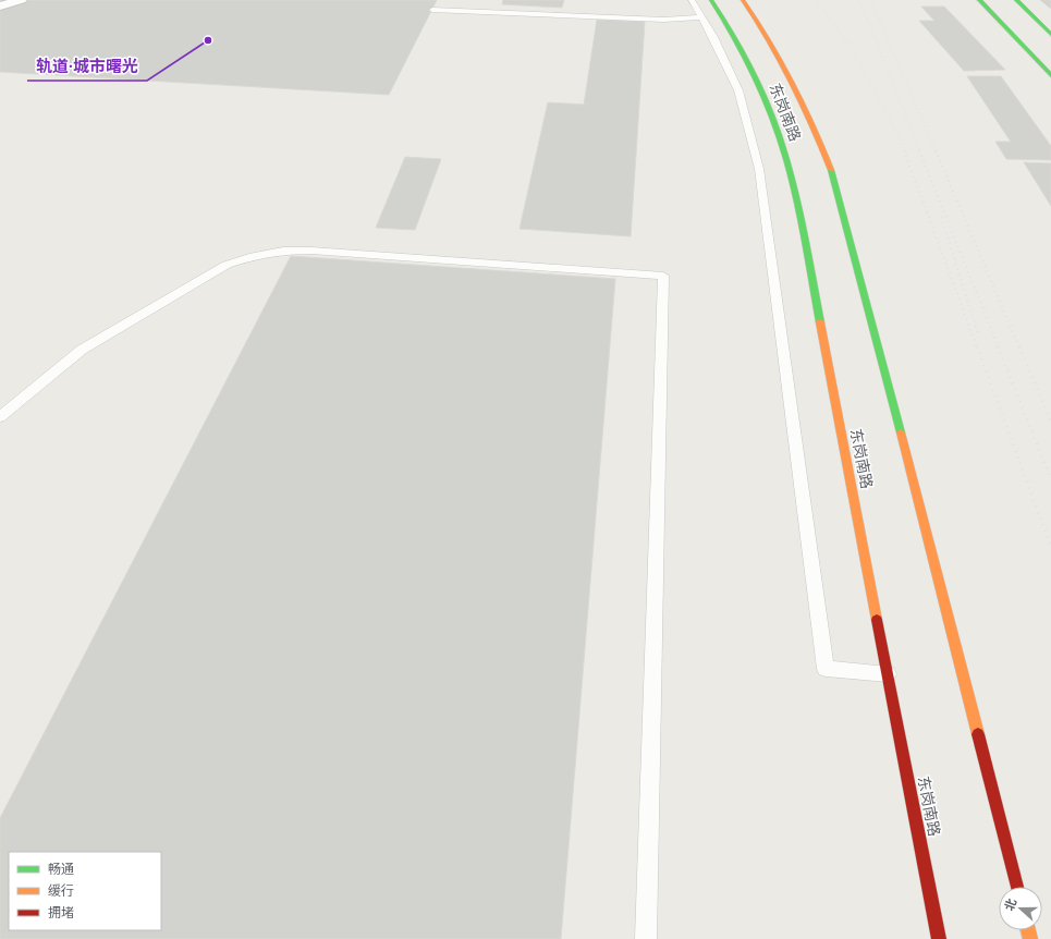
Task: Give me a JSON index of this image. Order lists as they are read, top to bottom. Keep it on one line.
{"streets":{"main road":["东岗南路"]},"places":["轨道·城市曙光"],"legend":["畅通","缓行","拥堵"],"north":"left"}
